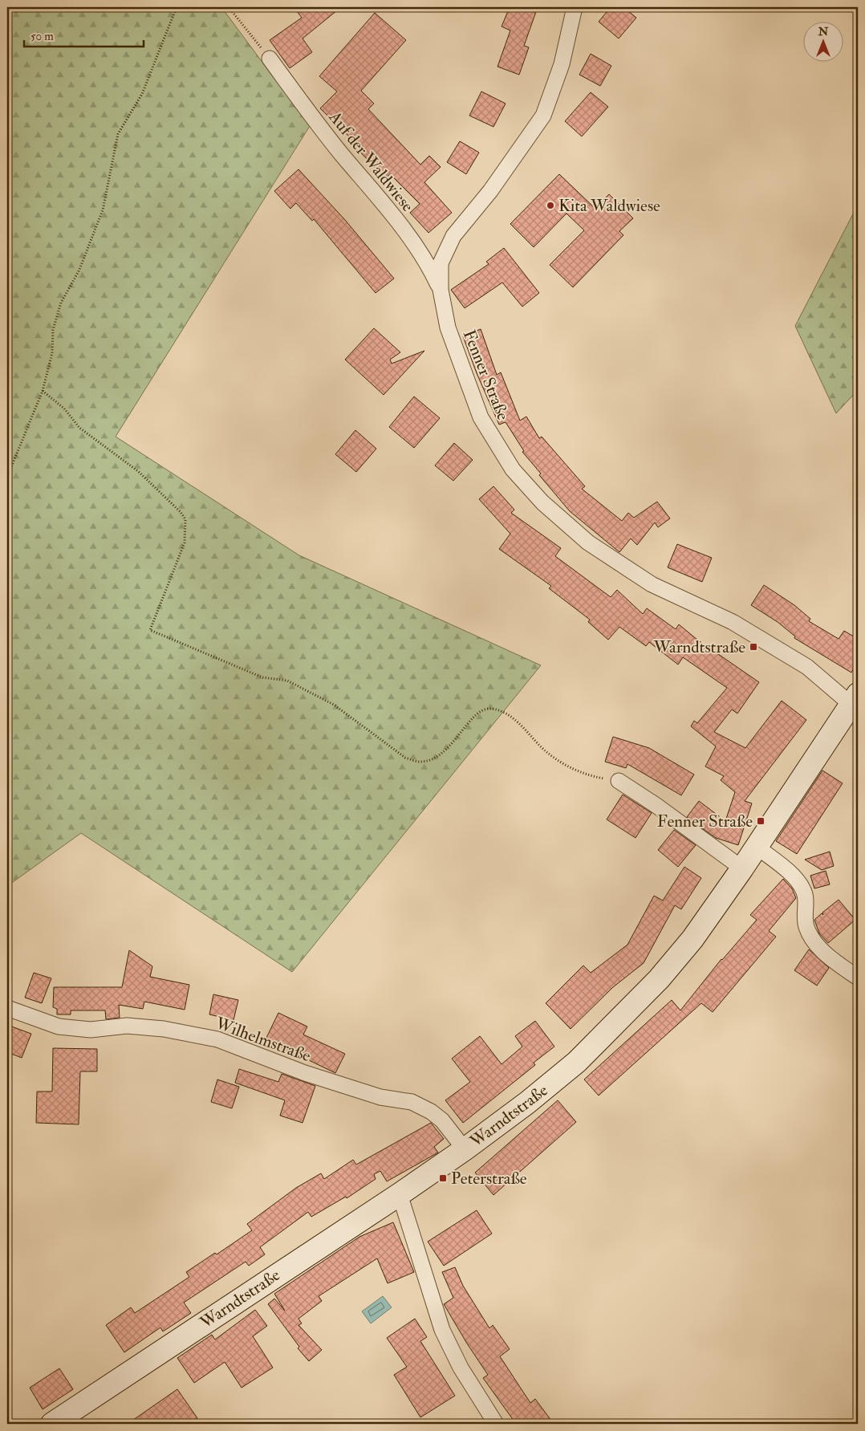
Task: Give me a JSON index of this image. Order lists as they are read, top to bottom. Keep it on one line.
{"streets":{"main road":["Warndtstraße"],"street":["Auf der Waldwiese","Fenner Straße","Wilhelmstraße"]},"crossings":[["Auf der Waldwiese","Fenner Straße"],["Fenner Straße","Warndtstraße"],["Wilhelmstraße","Warndtstraße"]],"places":{"other":["Kita Waldwiese"],"transit":["Warndtstraße","Fenner Straße","Peterstraße"]},"scale_bar":"50 m","north":"top"}
